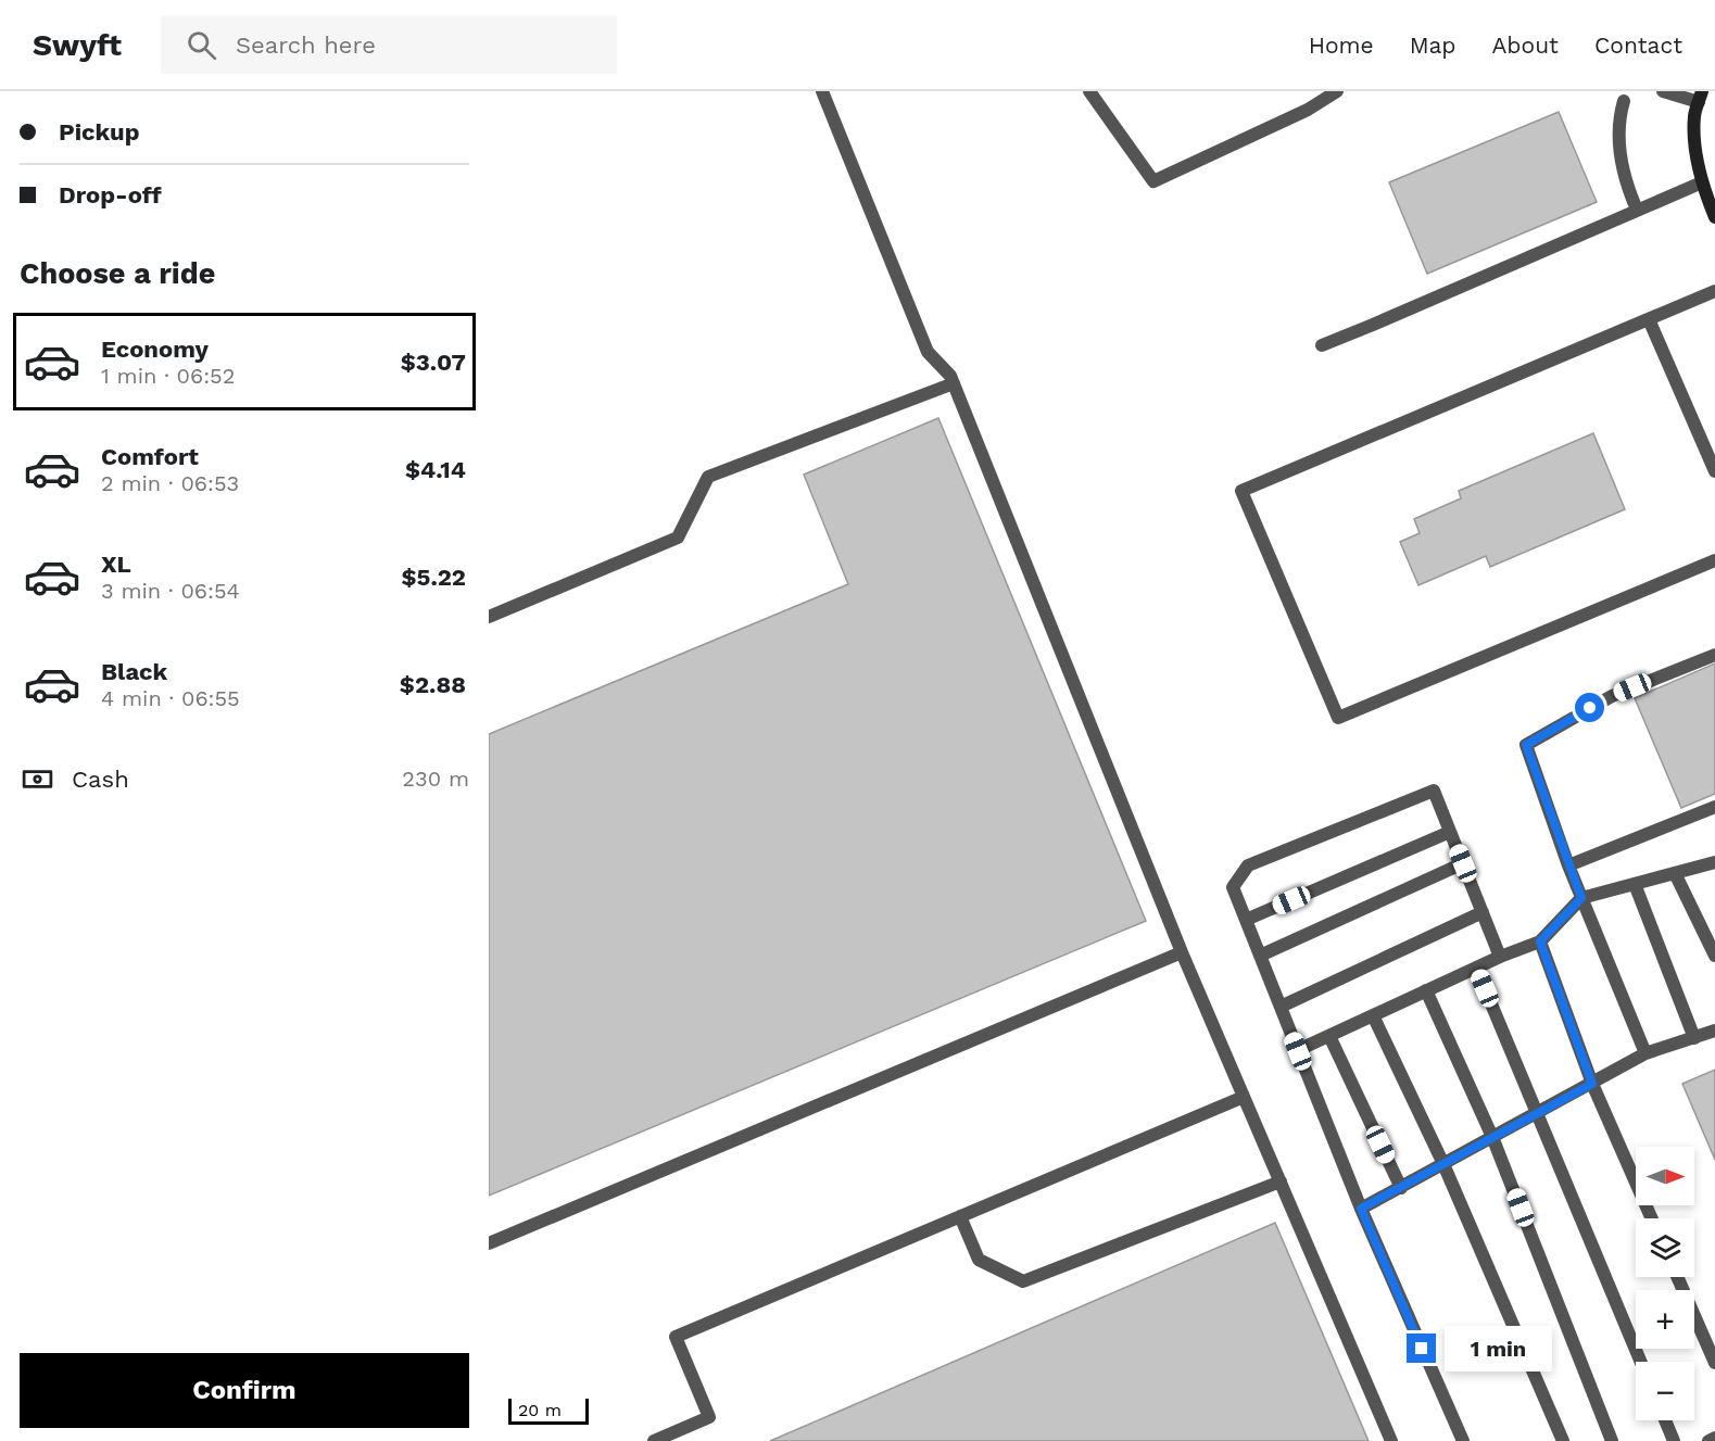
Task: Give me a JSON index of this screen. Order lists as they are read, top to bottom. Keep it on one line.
{"scale_bar":"20 m","north":"right","page":{"header":"Swyft","search":"Search here","nav":["Home","Map","About","Contact"],"banner":["Pickup","Drop-off"],"heading":"Choose a ride","list":[{"name":"Economy","note":"1 min · 06:52","value":"$3.07"},{"name":"Comfort","note":"2 min · 06:53","value":"$4.14"},{"name":"XL","note":"3 min · 06:54","value":"$5.22"},{"name":"Black","note":"4 min · 06:55","value":"$2.88"}],"pay":["Cash","230 m"],"map_buttons":["+","−"],"bubble":"1 min","buttons":"Confirm","scale":"20 m"}}
